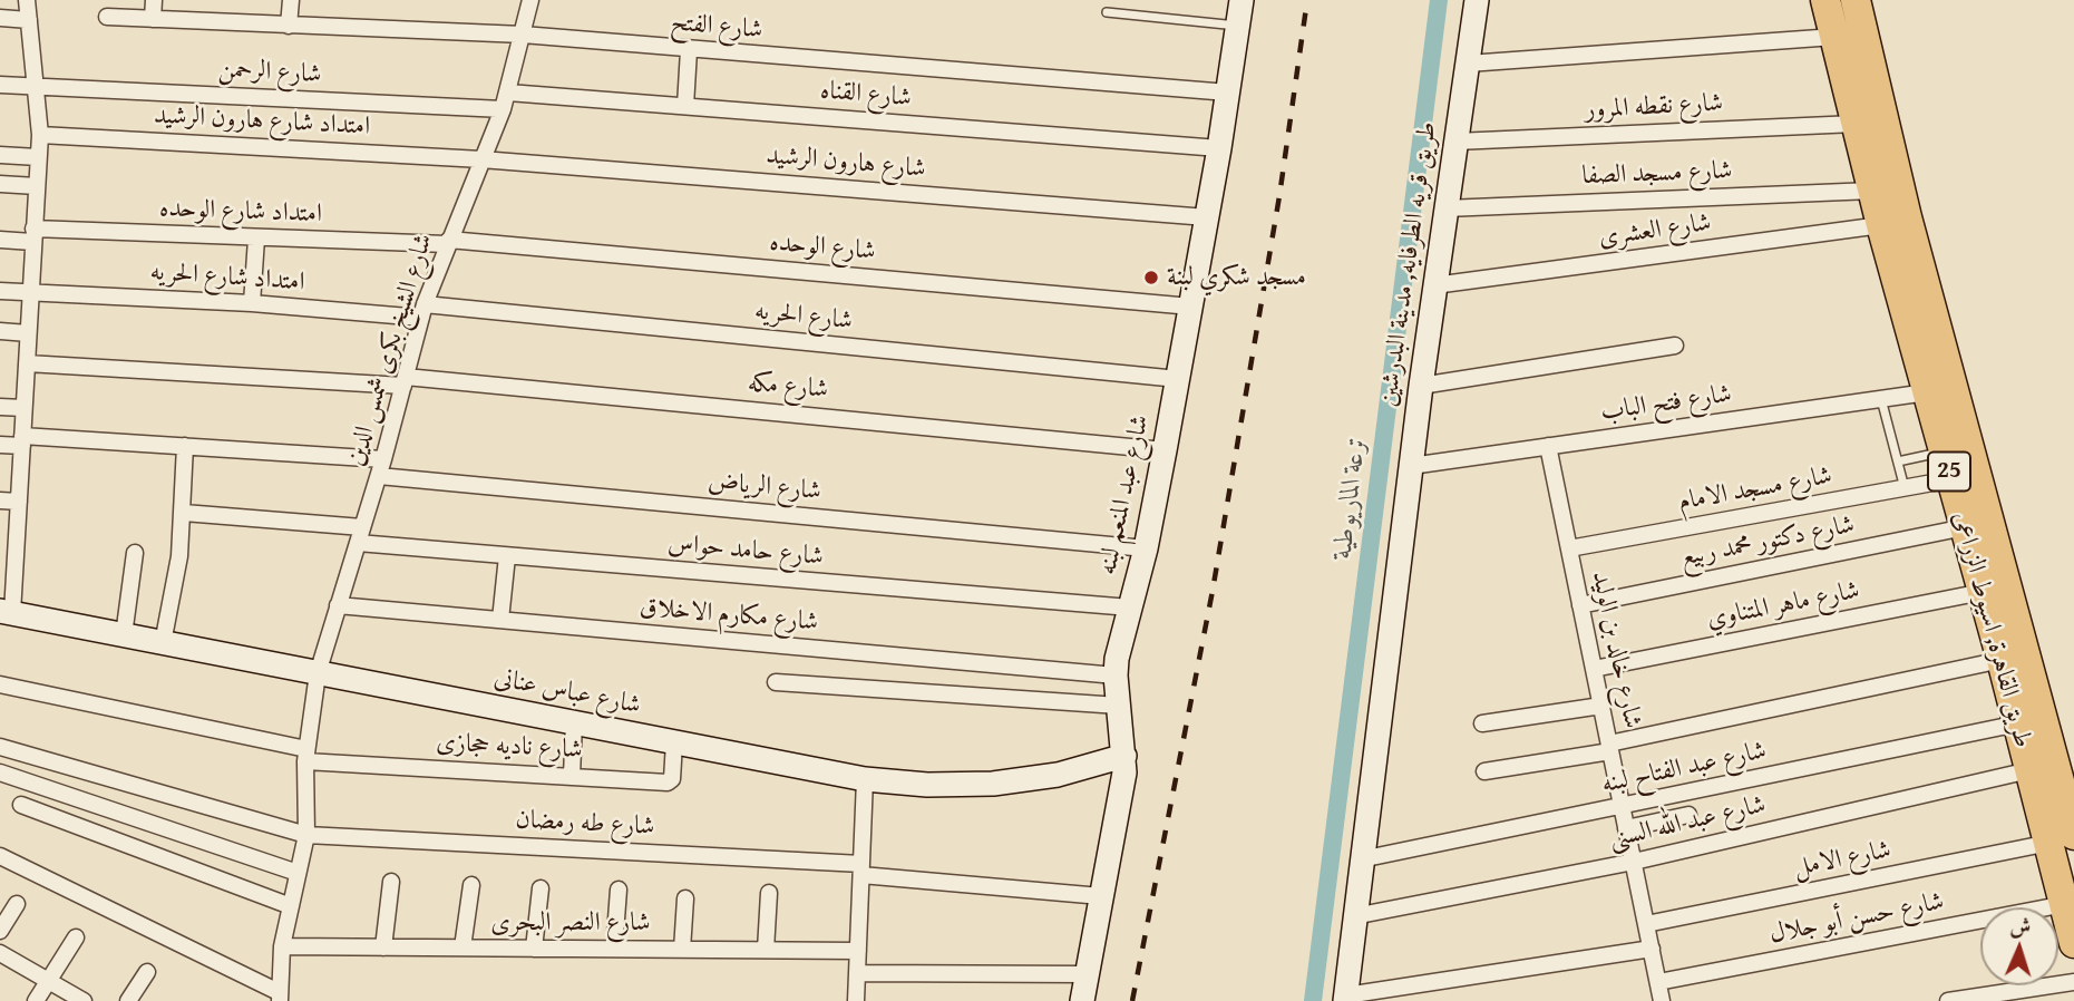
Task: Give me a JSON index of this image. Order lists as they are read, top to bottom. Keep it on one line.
{"streets":{"highway":["25","طريق القاهرة, اسيوط الزراعى"],"main road":["طريق قريه الطرفايه, مدينة البدرشين","شارع عبد المنعم لبنه","شارع عباس عنانى"],"street":["شارع الفتح","شارع الرحمن","شارع القناه","شارع نقطه المرور","امتداد شارع هارون الرشيد","شارع هارون الرشيد","شارع مسجد الصفا","امتداد شارع الوحده","شارع العشرى","شارع الوحده","امتداد شارع الحريه","شارع الحريه","شارع الشيخ بكرى شمس الدين","شارع مكه","شارع فتح الباب","شارع الرياض","شارع مسجد الامام","شارع دكتور محمد ربيع","شارع حامد حواس","شارع ماهر المتناوي","شارع مكارم الاخلاق","شارع خالد بن الوليد","شارع ناديه حجازى","شارع عبد الفتاح لبنه","شارع عبد الله السنى","شارع طه رمضان","شارع الامل","شارع حسن أبو جلال","شارع النصر البحرى"]},"crossings":[["شارع الفتح","شارع الشيخ بكرى شمس الدين"],["شارع الفتح","شارع عبد المنعم لبنه"],["شارع الرحمن","شارع الشيخ بكرى شمس الدين"],["شارع القناه","شارع الشيخ بكرى شمس الدين"],["شارع القناه","شارع عبد المنعم لبنه"],["شارع نقطه المرور","طريق قريه الطرفايه, مدينة البدرشين"],["شارع نقطه المرور","طريق القاهرة, اسيوط الزراعى"],["امتداد شارع هارون الرشيد","شارع هارون الرشيد"],["امتداد شارع هارون الرشيد","شارع الشيخ بكرى شمس الدين"],["شارع هارون الرشيد","شارع الشيخ بكرى شمس الدين"],["شارع هارون الرشيد","شارع عبد المنعم لبنه"],["شارع مسجد الصفا","طريق قريه الطرفايه, مدينة البدرشين"],["شارع مسجد الصفا","طريق القاهرة, اسيوط الزراعى"],["امتداد شارع الوحده","شارع الوحده"],["امتداد شارع الوحده","شارع الشيخ بكرى شمس الدين"],["شارع العشرى","طريق قريه الطرفايه, مدينة البدرشين"],["شارع العشرى","طريق القاهرة, اسيوط الزراعى"],["شارع الوحده","شارع الشيخ بكرى شمس الدين"],["شارع الوحده","شارع عبد المنعم لبنه"],["طريق قريه الطرفايه, مدينة البدرشين","شارع فتح الباب"],["طريق قريه الطرفايه, مدينة البدرشين","شارع عبد الفتاح لبنه"],["طريق قريه الطرفايه, مدينة البدرشين","شارع عبد الله السنى"],["امتداد شارع الحريه","شارع الحريه"],["امتداد شارع الحريه","شارع الشيخ بكرى شمس الدين"],["شارع الحريه","شارع الشيخ بكرى شمس الدين"],["شارع الحريه","شارع عبد المنعم لبنه"],["شارع الشيخ بكرى شمس الدين","شارع مكه"],["شارع الشيخ بكرى شمس الدين","شارع الرياض"],["شارع الشيخ بكرى شمس الدين","شارع حامد حواس"],["شارع الشيخ بكرى شمس الدين","شارع مكارم الاخلاق"],["شارع الشيخ بكرى شمس الدين","شارع عباس عنانى"],["شارع الشيخ بكرى شمس الدين","شارع ناديه حجازى"],["شارع الشيخ بكرى شمس الدين","شارع طه رمضان"],["شارع الشيخ بكرى شمس الدين","شارع النصر البحرى"],["شارع مكه","شارع عبد المنعم لبنه"],["شارع فتح الباب","طريق القاهرة, اسيوط الزراعى"],["شارع فتح الباب","شارع خالد بن الوليد"],["شارع الرياض","شارع عبد المنعم لبنه"],["شارع مسجد الامام","طريق القاهرة, اسيوط الزراعى"],["شارع مسجد الامام","شارع خالد بن الوليد"],["شارع عبد المنعم لبنه","شارع حامد حواس"],["شارع عبد المنعم لبنه","شارع مكارم الاخلاق"],["شارع عبد المنعم لبنه","شارع عباس عنانى"],["شارع عبد المنعم لبنه","شارع طه رمضان"],["شارع دكتور محمد ربيع","طريق القاهرة, اسيوط الزراعى"],["شارع دكتور محمد ربيع","شارع خالد بن الوليد"],["شارع ماهر المتناوي","طريق القاهرة, اسيوط الزراعى"],["شارع ماهر المتناوي","شارع خالد بن الوليد"],["طريق القاهرة, اسيوط الزراعى","شارع عبد الفتاح لبنه"],["طريق القاهرة, اسيوط الزراعى","شارع عبد الله السنى"],["طريق القاهرة, اسيوط الزراعى","شارع الامل"],["طريق القاهرة, اسيوط الزراعى","شارع حسن أبو جلال"],["شارع خالد بن الوليد","شارع عبد الفتاح لبنه"],["شارع خالد بن الوليد","شارع عبد الله السنى"],["شارع خالد بن الوليد","شارع الامل"],["شارع خالد بن الوليد","شارع حسن أبو جلال"],["شارع عباس عنانى","شارع ناديه حجازى"]],"water":["ترعة الماريوطية"],"places":["مسجد شكري لبنة"],"north":"top"}
